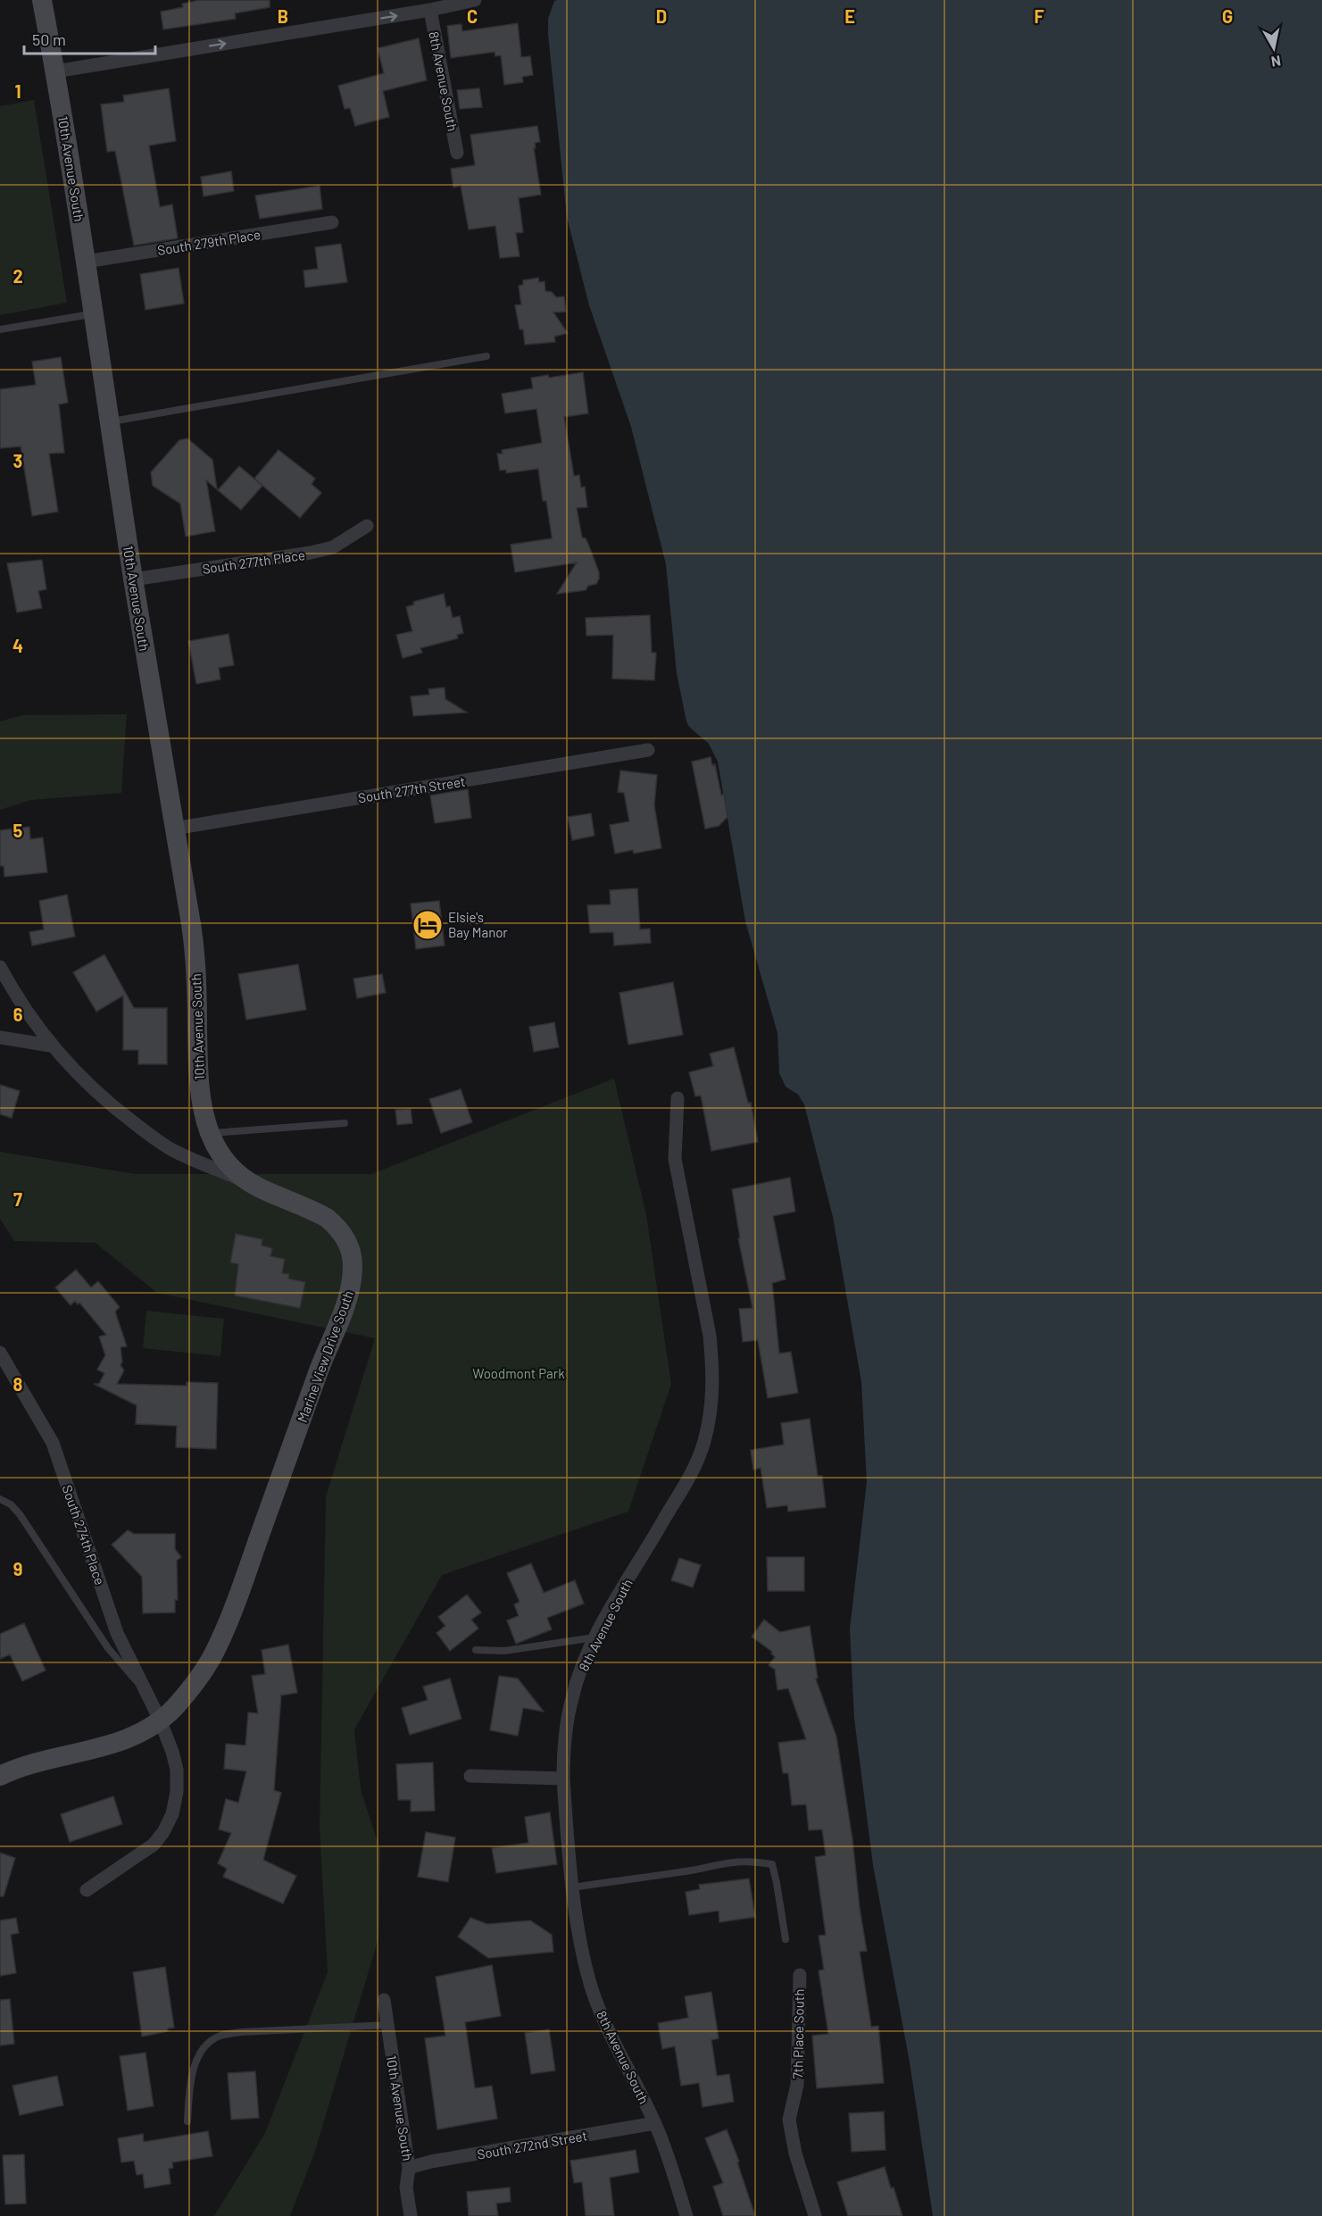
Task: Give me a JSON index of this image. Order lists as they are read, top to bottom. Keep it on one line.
{"streets":{"main road":["10th Avenue South","Marine View Drive South"],"street":["8th Avenue South","South 279th Place","South 277th Place","South 277th Street","South 274th Place","7th Place South","South 272nd Street"]},"crossings":[["8th Avenue South","South 272nd Street"],["10th Avenue South","South 279th Place"],["10th Avenue South","South 277th Place"],["10th Avenue South","South 277th Street"],["10th Avenue South","Marine View Drive South"],["10th Avenue South","South 272nd Street"],["Marine View Drive South","South 274th Place"]],"parks":["Woodmont Park"],"places":{"hotel":["Elsie's Bay Manor"]},"scale_bar":"50 m","north":"bottom","grid":{"columns":["B","C","D","E","F","G"],"rows":["1","2","3","4","5","6","7","8","9"]}}
